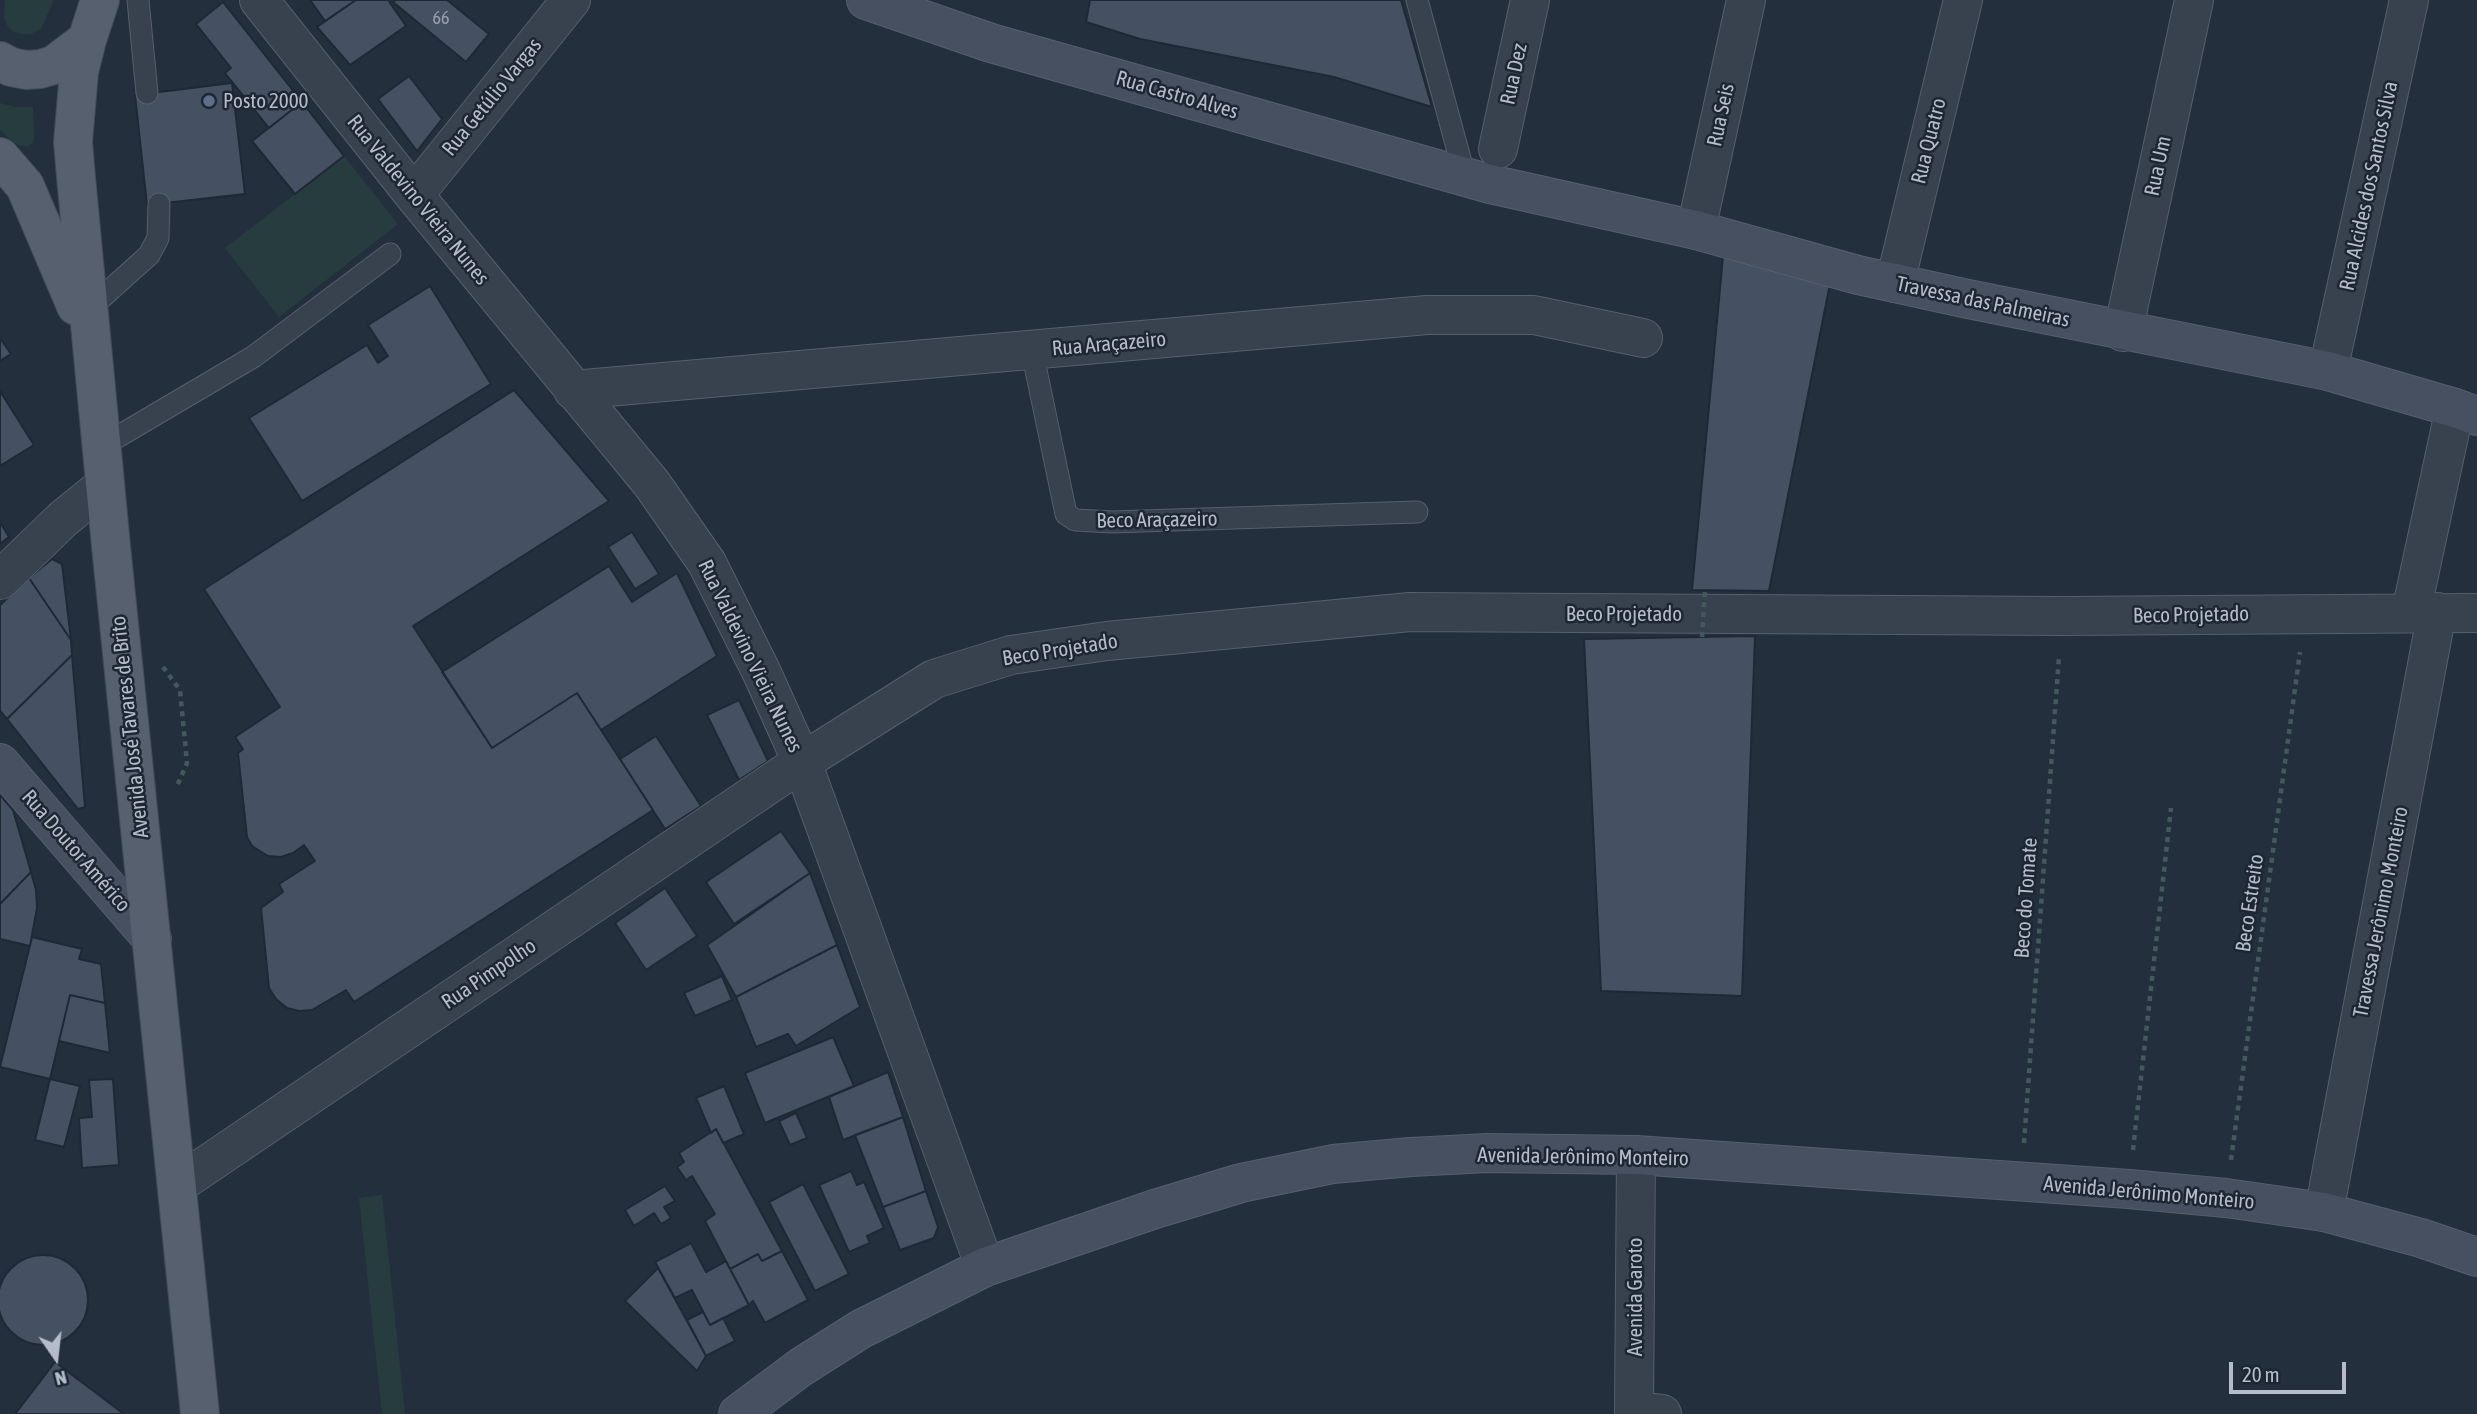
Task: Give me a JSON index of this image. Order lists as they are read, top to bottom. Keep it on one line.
{"streets":{"main road":["Avenida José Tavares de Brito"],"street":["Rua Dez","Rua Castro Alves","Rua Getúlio Vargas","Rua Seis","Rua Quatro","Rua Um","Rua Alcides dos Santos Silva","Rua Valdevino Vieira Nunes","Travessa das Palmeiras","Rua Araçazeiro","Beco Projetado","Rua Doutor Américo","Travessa Jerônimo Monteiro","Rua Pimpolho","Avenida Jerônimo Monteiro","Avenida Garoto"],"lane":["Beco Araçazeiro"],"path":["Beco do Tomate","Beco Estreito"]},"crossings":[["Rua Dez","Rua Castro Alves"],["Rua Dez","Travessa das Palmeiras"],["Rua Castro Alves","Travessa das Palmeiras"],["Rua Getúlio Vargas","Rua Valdevino Vieira Nunes"],["Rua Seis","Travessa das Palmeiras"],["Rua Quatro","Travessa das Palmeiras"],["Rua Um","Travessa das Palmeiras"],["Rua Alcides dos Santos Silva","Travessa das Palmeiras"],["Rua Valdevino Vieira Nunes","Rua Araçazeiro"],["Rua Valdevino Vieira Nunes","Beco Projetado"],["Rua Valdevino Vieira Nunes","Rua Pimpolho"],["Rua Valdevino Vieira Nunes","Avenida Jerônimo Monteiro"],["Travessa das Palmeiras","Travessa Jerônimo Monteiro"],["Rua Araçazeiro","Beco Araçazeiro"],["Beco Projetado","Beco do Tomate"],["Beco Projetado","Beco Estreito"],["Beco Projetado","Travessa Jerônimo Monteiro"],["Beco Projetado","Rua Pimpolho"],["Avenida José Tavares de Brito","Rua Doutor Américo"],["Avenida José Tavares de Brito","Rua Pimpolho"],["Beco do Tomate","Avenida Jerônimo Monteiro"],["Beco Estreito","Avenida Jerônimo Monteiro"],["Travessa Jerônimo Monteiro","Avenida Jerônimo Monteiro"],["Avenida Jerônimo Monteiro","Avenida Garoto"]],"places":["Posto 2000"],"house_numbers":["66"],"scale_bar":"20 m","north":"bottom"}
